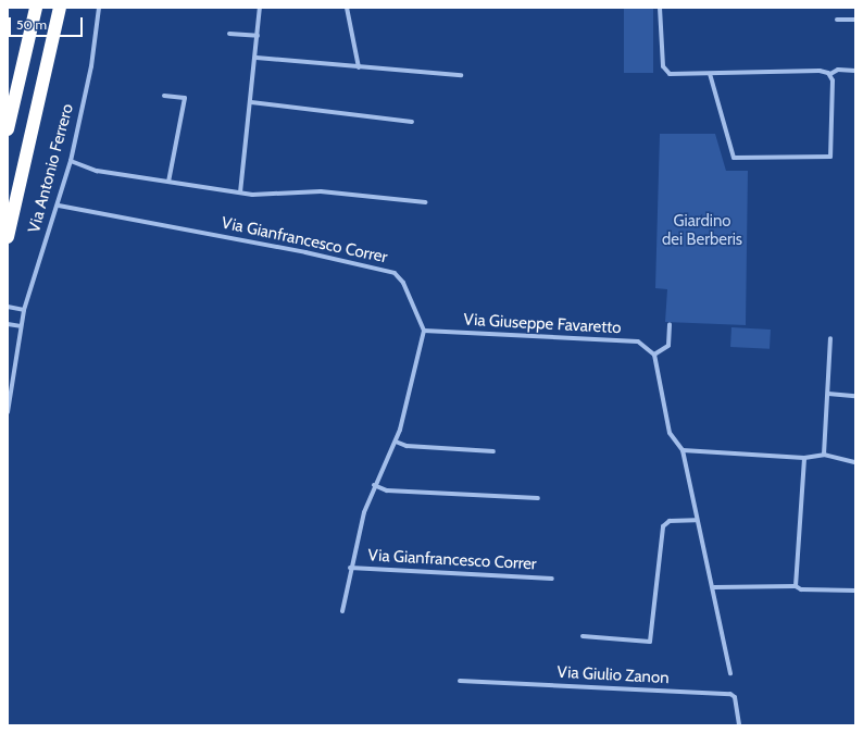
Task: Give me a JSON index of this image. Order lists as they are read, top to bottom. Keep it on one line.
{"streets":{"street":["Via Antonio Ferrero","Via Gianfrancesco Correr","Via Giuseppe Favaretto","Via Giulio Zanon"]},"crossings":[["Via Antonio Ferrero","Via Gianfrancesco Correr"],["Via Gianfrancesco Correr","Via Giuseppe Favaretto"]],"parks":["Giardino dei Berberis"],"scale_bar":"50 m"}
